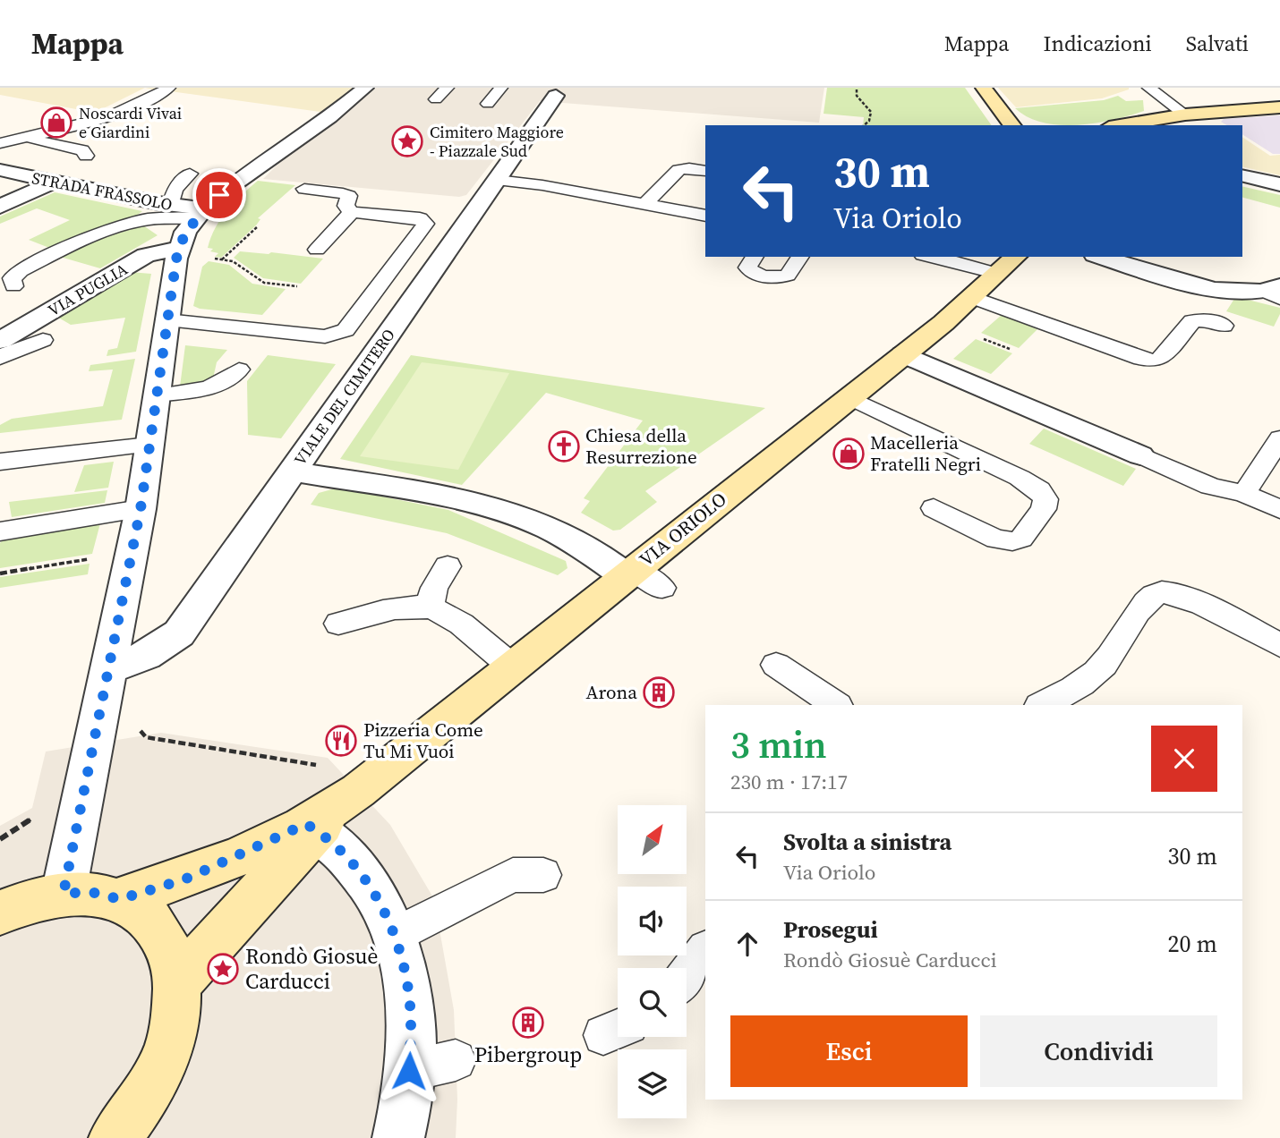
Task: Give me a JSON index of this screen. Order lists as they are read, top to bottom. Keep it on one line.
{"streets":{"street":["STRADA FRASSOLO","VIA PUGLIA","VIALE DEL CIMITERO","VIA ORIOLO"]},"places":{"shop":["Noscardi Vivai e Giardini","Macelleria Fratelli Negri"],"place":["Cimitero Maggiore - Piazzale Sud","Rondò Giosuè Carducci"],"church":["Chiesa della Resurrezione"],"building":["Arona","Pibergroup"],"restaurant":["Pizzeria Come Tu Mi Vuoi"]},"north":"top right","page":{"header":"Mappa","nav":["Mappa","Indicazioni","Salvati"],"turn":["30 m","Via Oriolo"],"heading":["3 min","230 m · 17:17"],"list":[{"name":"Svolta a sinistra","note":"Via Oriolo","value":"30 m"},{"name":"Prosegui","note":"Rondò Giosuè Carducci","value":"20 m"}],"buttons":["Esci","Condividi"]}}
